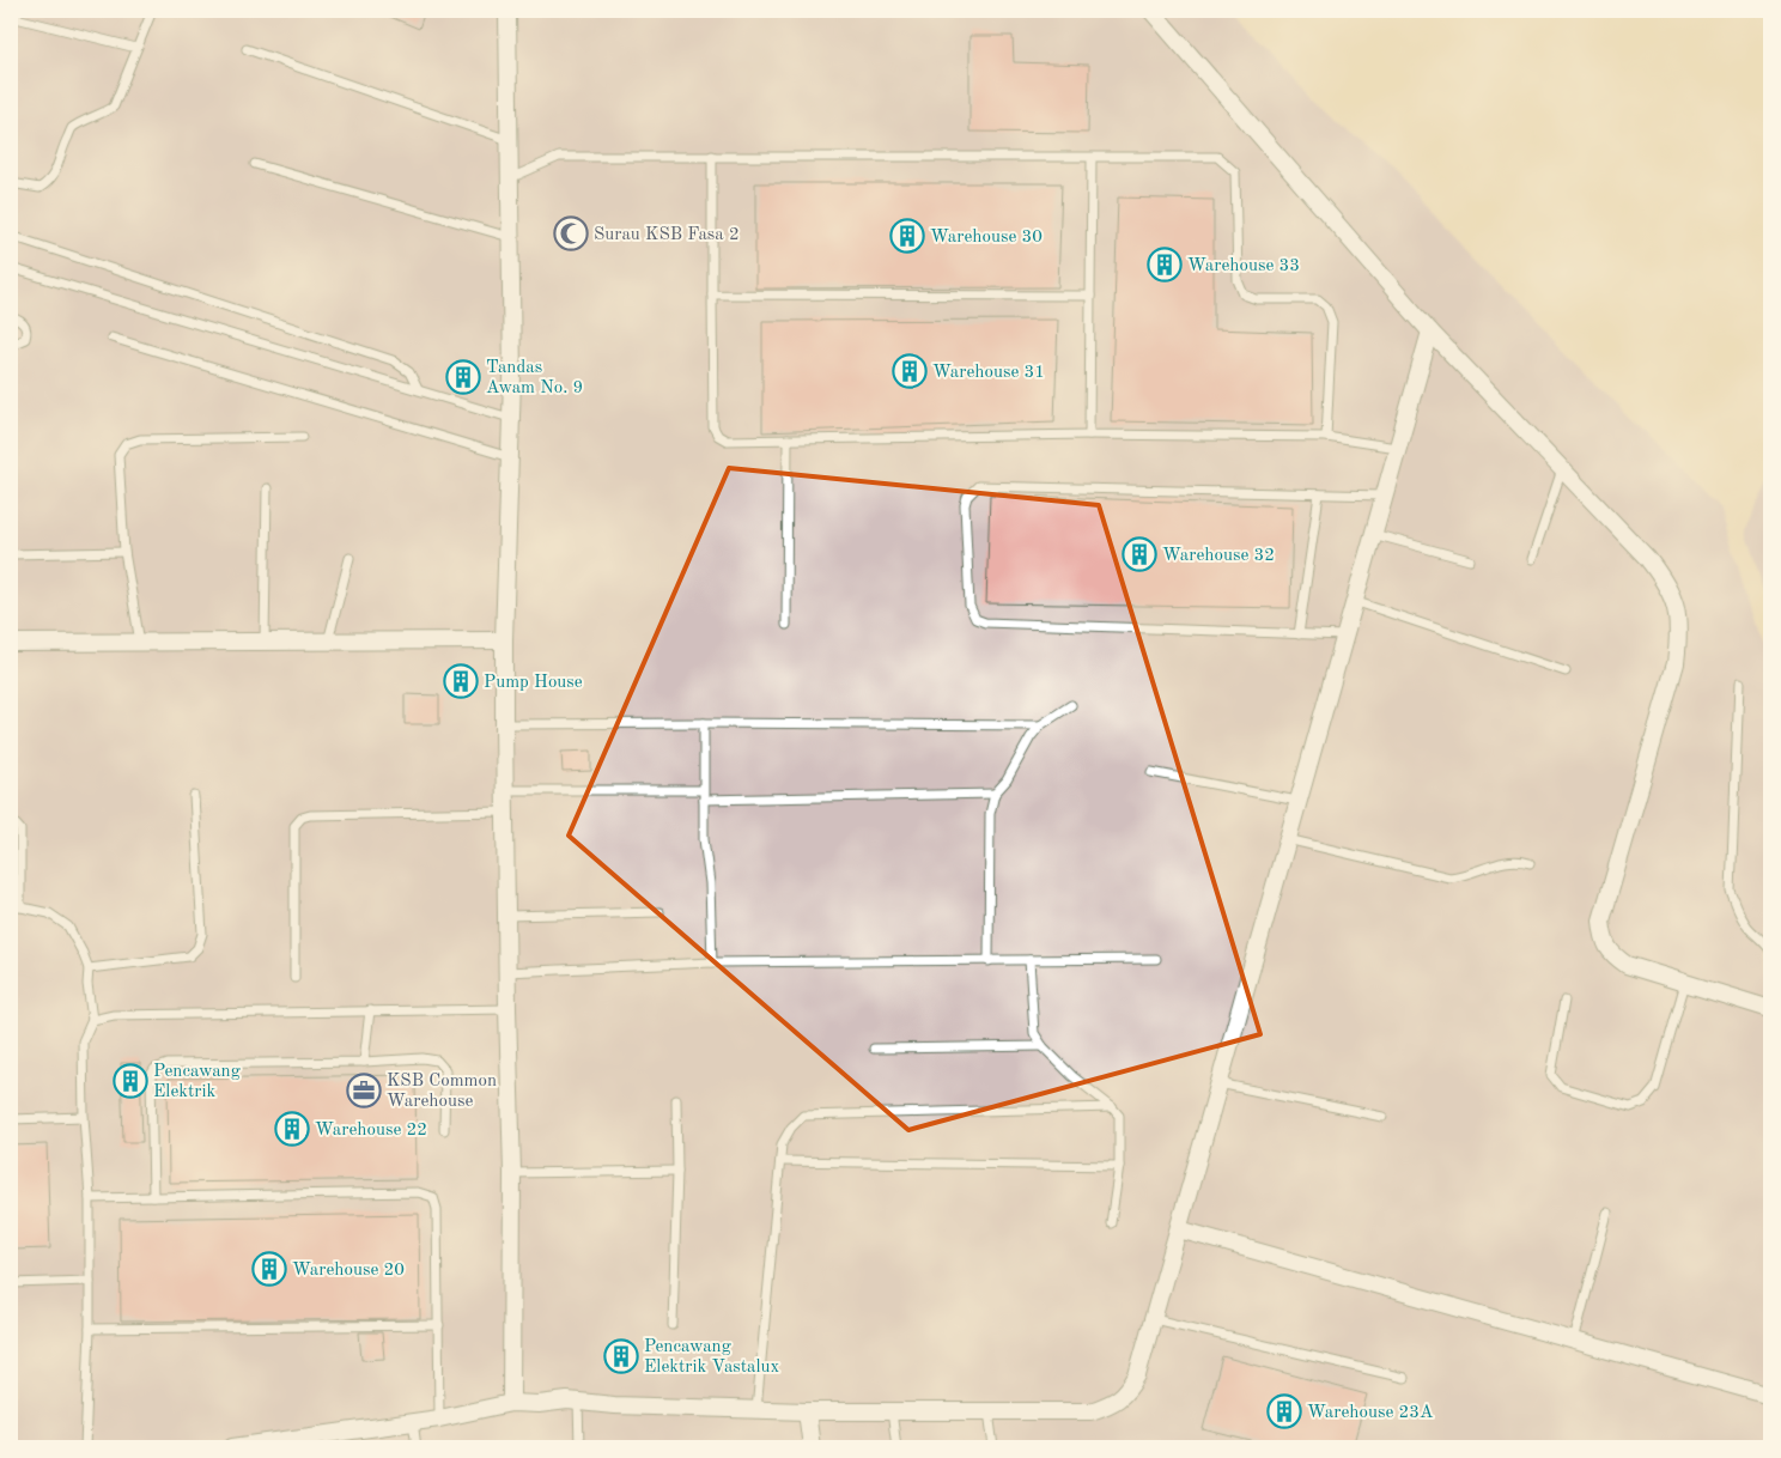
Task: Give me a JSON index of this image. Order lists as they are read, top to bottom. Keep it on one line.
{"places":{"mosque":["Surau KSB Fasa 2"],"building":["Warehouse 30","Warehouse 33","Warehouse 31","Tandas Awam No. 9","Warehouse 32","Pump House","Pencawang Elektrik","Warehouse 22","Warehouse 20","Pencawang Elektrik Vastalux","Warehouse 23A"],"office":["KSB Common Warehouse"]}}
